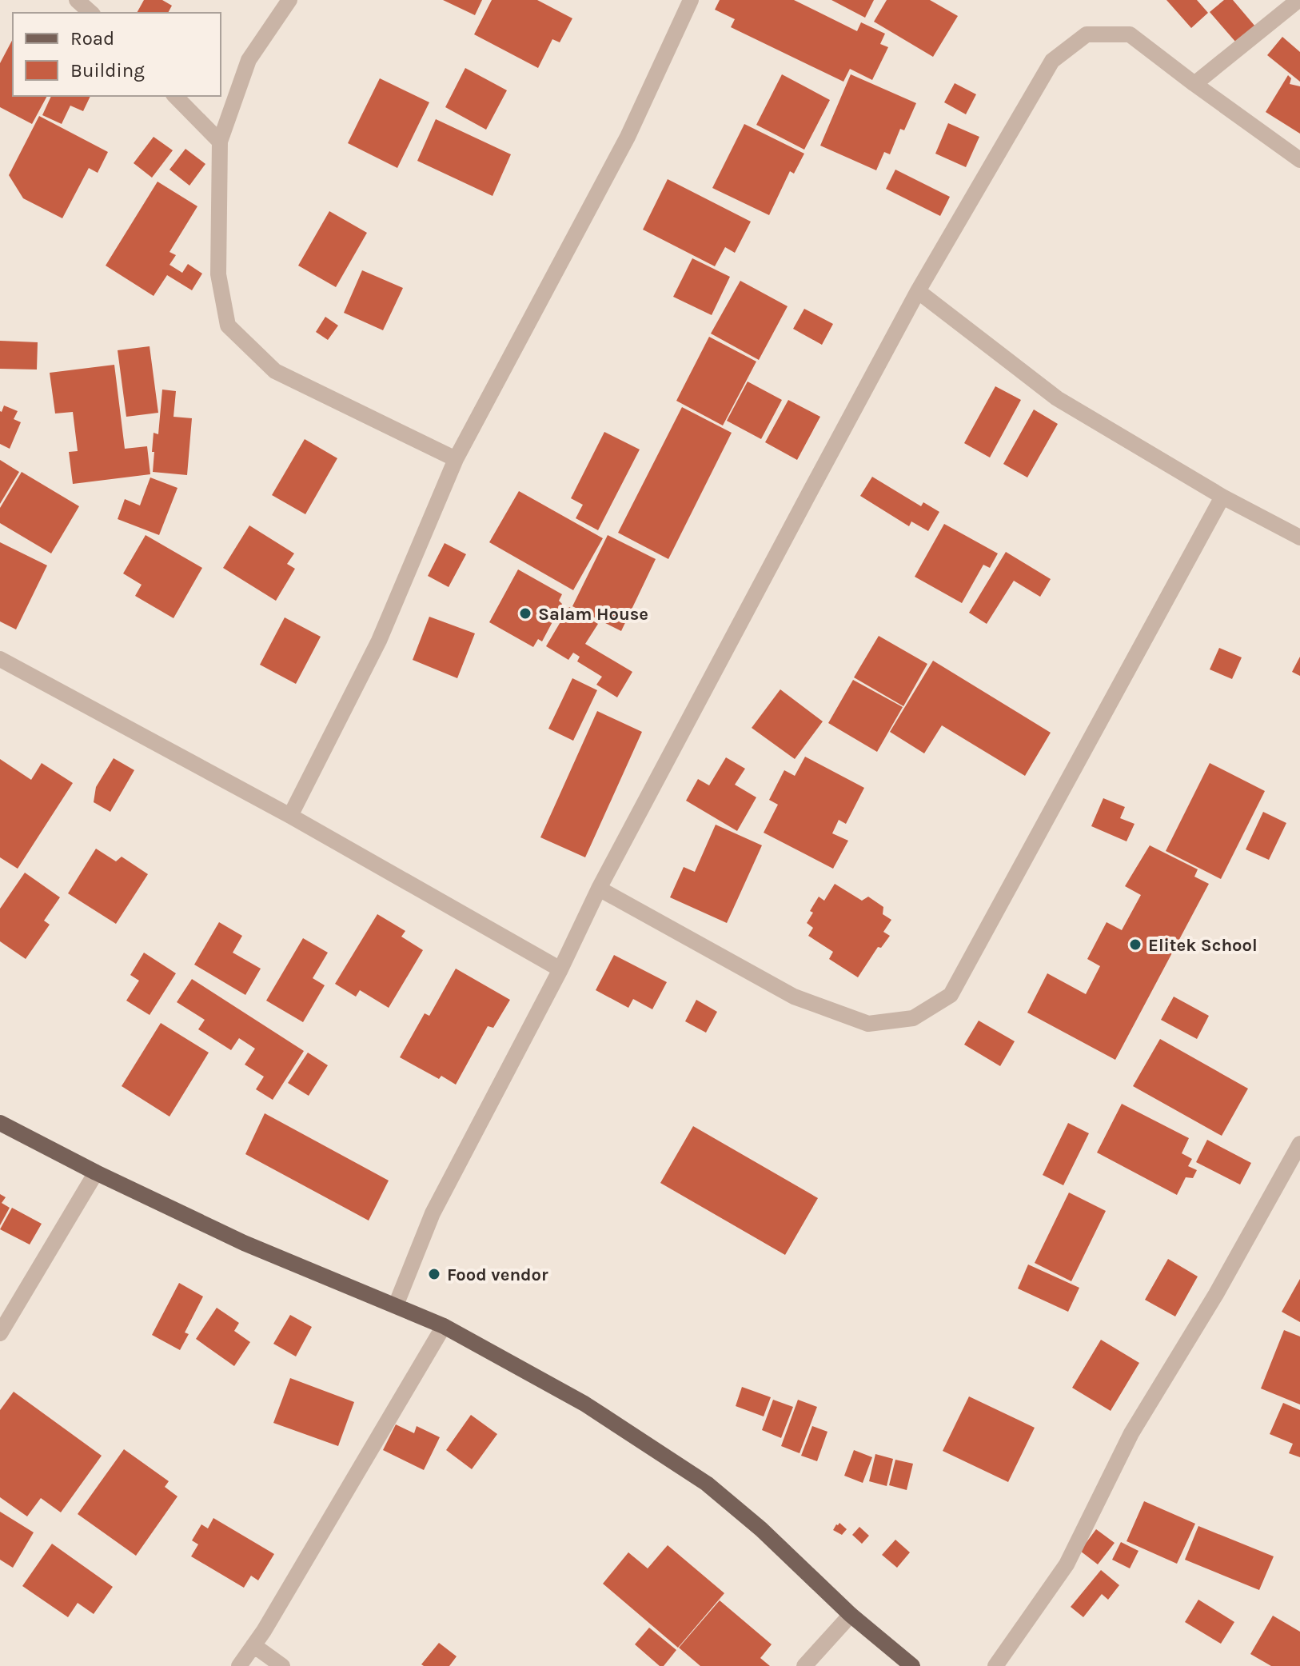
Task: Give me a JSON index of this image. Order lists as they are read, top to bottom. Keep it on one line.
{"places":["Salam House","Elitek School","Food vendor"],"legend":["Road","Building"]}
